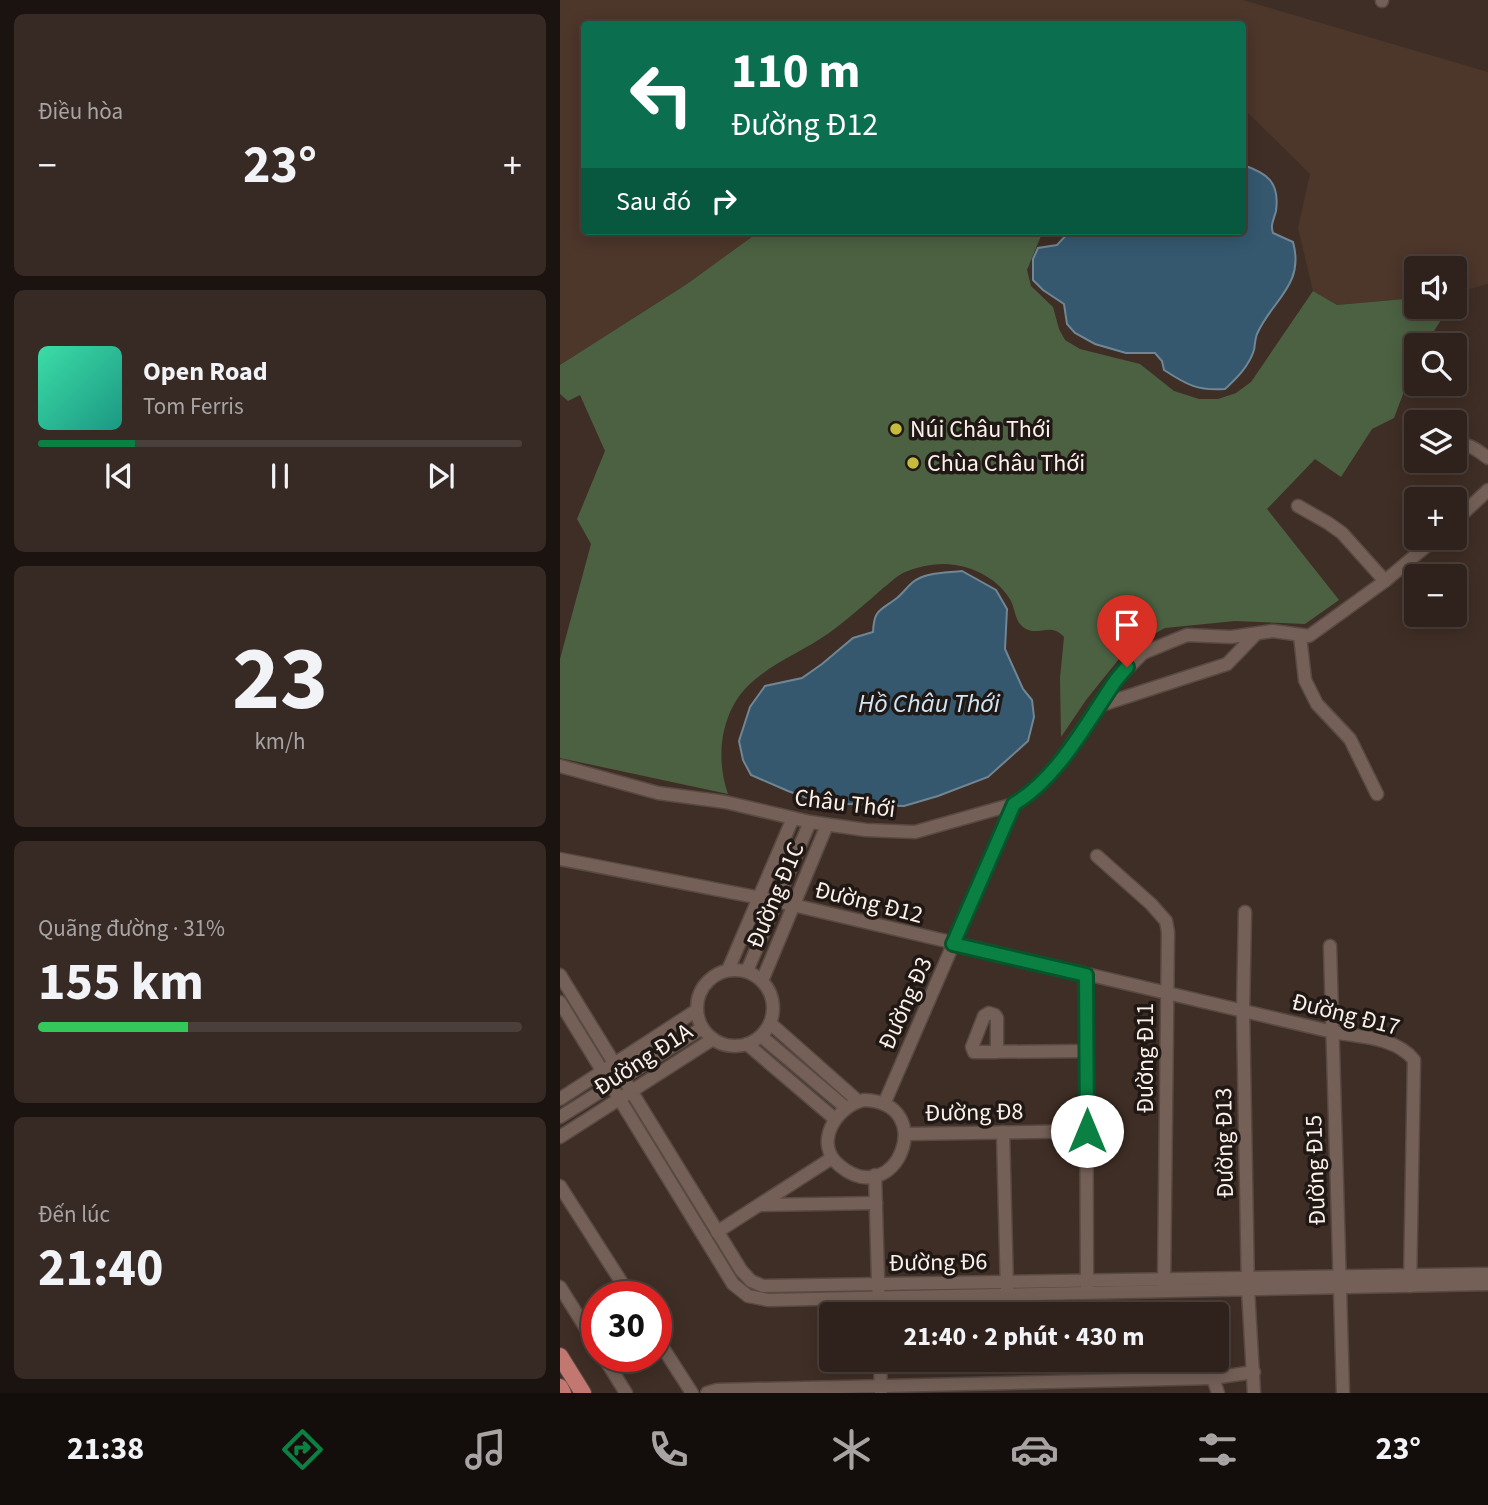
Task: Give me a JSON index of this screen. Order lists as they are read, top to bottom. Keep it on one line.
{"streets":{"street":["Châu Thới","Đường Đ1C","Đường Đ12","Đường Đ3","Đường Đ17","Đường Đ11","Đường Đ1A","Đường Đ8","Đường Đ13","Đường Đ15","Đường Đ6"]},"crossings":[["Châu Thới","Đường Đ1C"],["Châu Thới","Đường Đ3"],["Đường Đ1C","Đường Đ12"],["Đường Đ1C","Đường Đ1A"],["Đường Đ12","Đường Đ3"],["Đường Đ12","Đường Đ17"],["Đường Đ12","Đường Đ11"],["Đường Đ3","Đường Đ8"],["Đường Đ17","Đường Đ11"],["Đường Đ17","Đường Đ13"],["Đường Đ17","Đường Đ15"],["Đường Đ17","Đường Đ6"],["Đường Đ11","Đường Đ6"],["Đường Đ1A","Đường Đ6"],["Đường Đ13","Đường Đ6"],["Đường Đ15","Đường Đ6"]],"water":["Hồ Châu Thới"],"places":["Núi Châu Thới","Chùa Châu Thới"],"page":{"tile":["Điều hòa",["23","km/h"],["Quãng đường · 31%","155 km"],["Đến lúc","21:40"]],"turn":["110 m","Đường Đ12"],"heat":["−","23°","+"],"then":"Sau đó","map_buttons":["+","−"],"song":["Open Road","Tom Ferris"],"limit":"30","trip":"21:40 · 2 phút · 430 m","tabs":["21:38","23°"]}}
